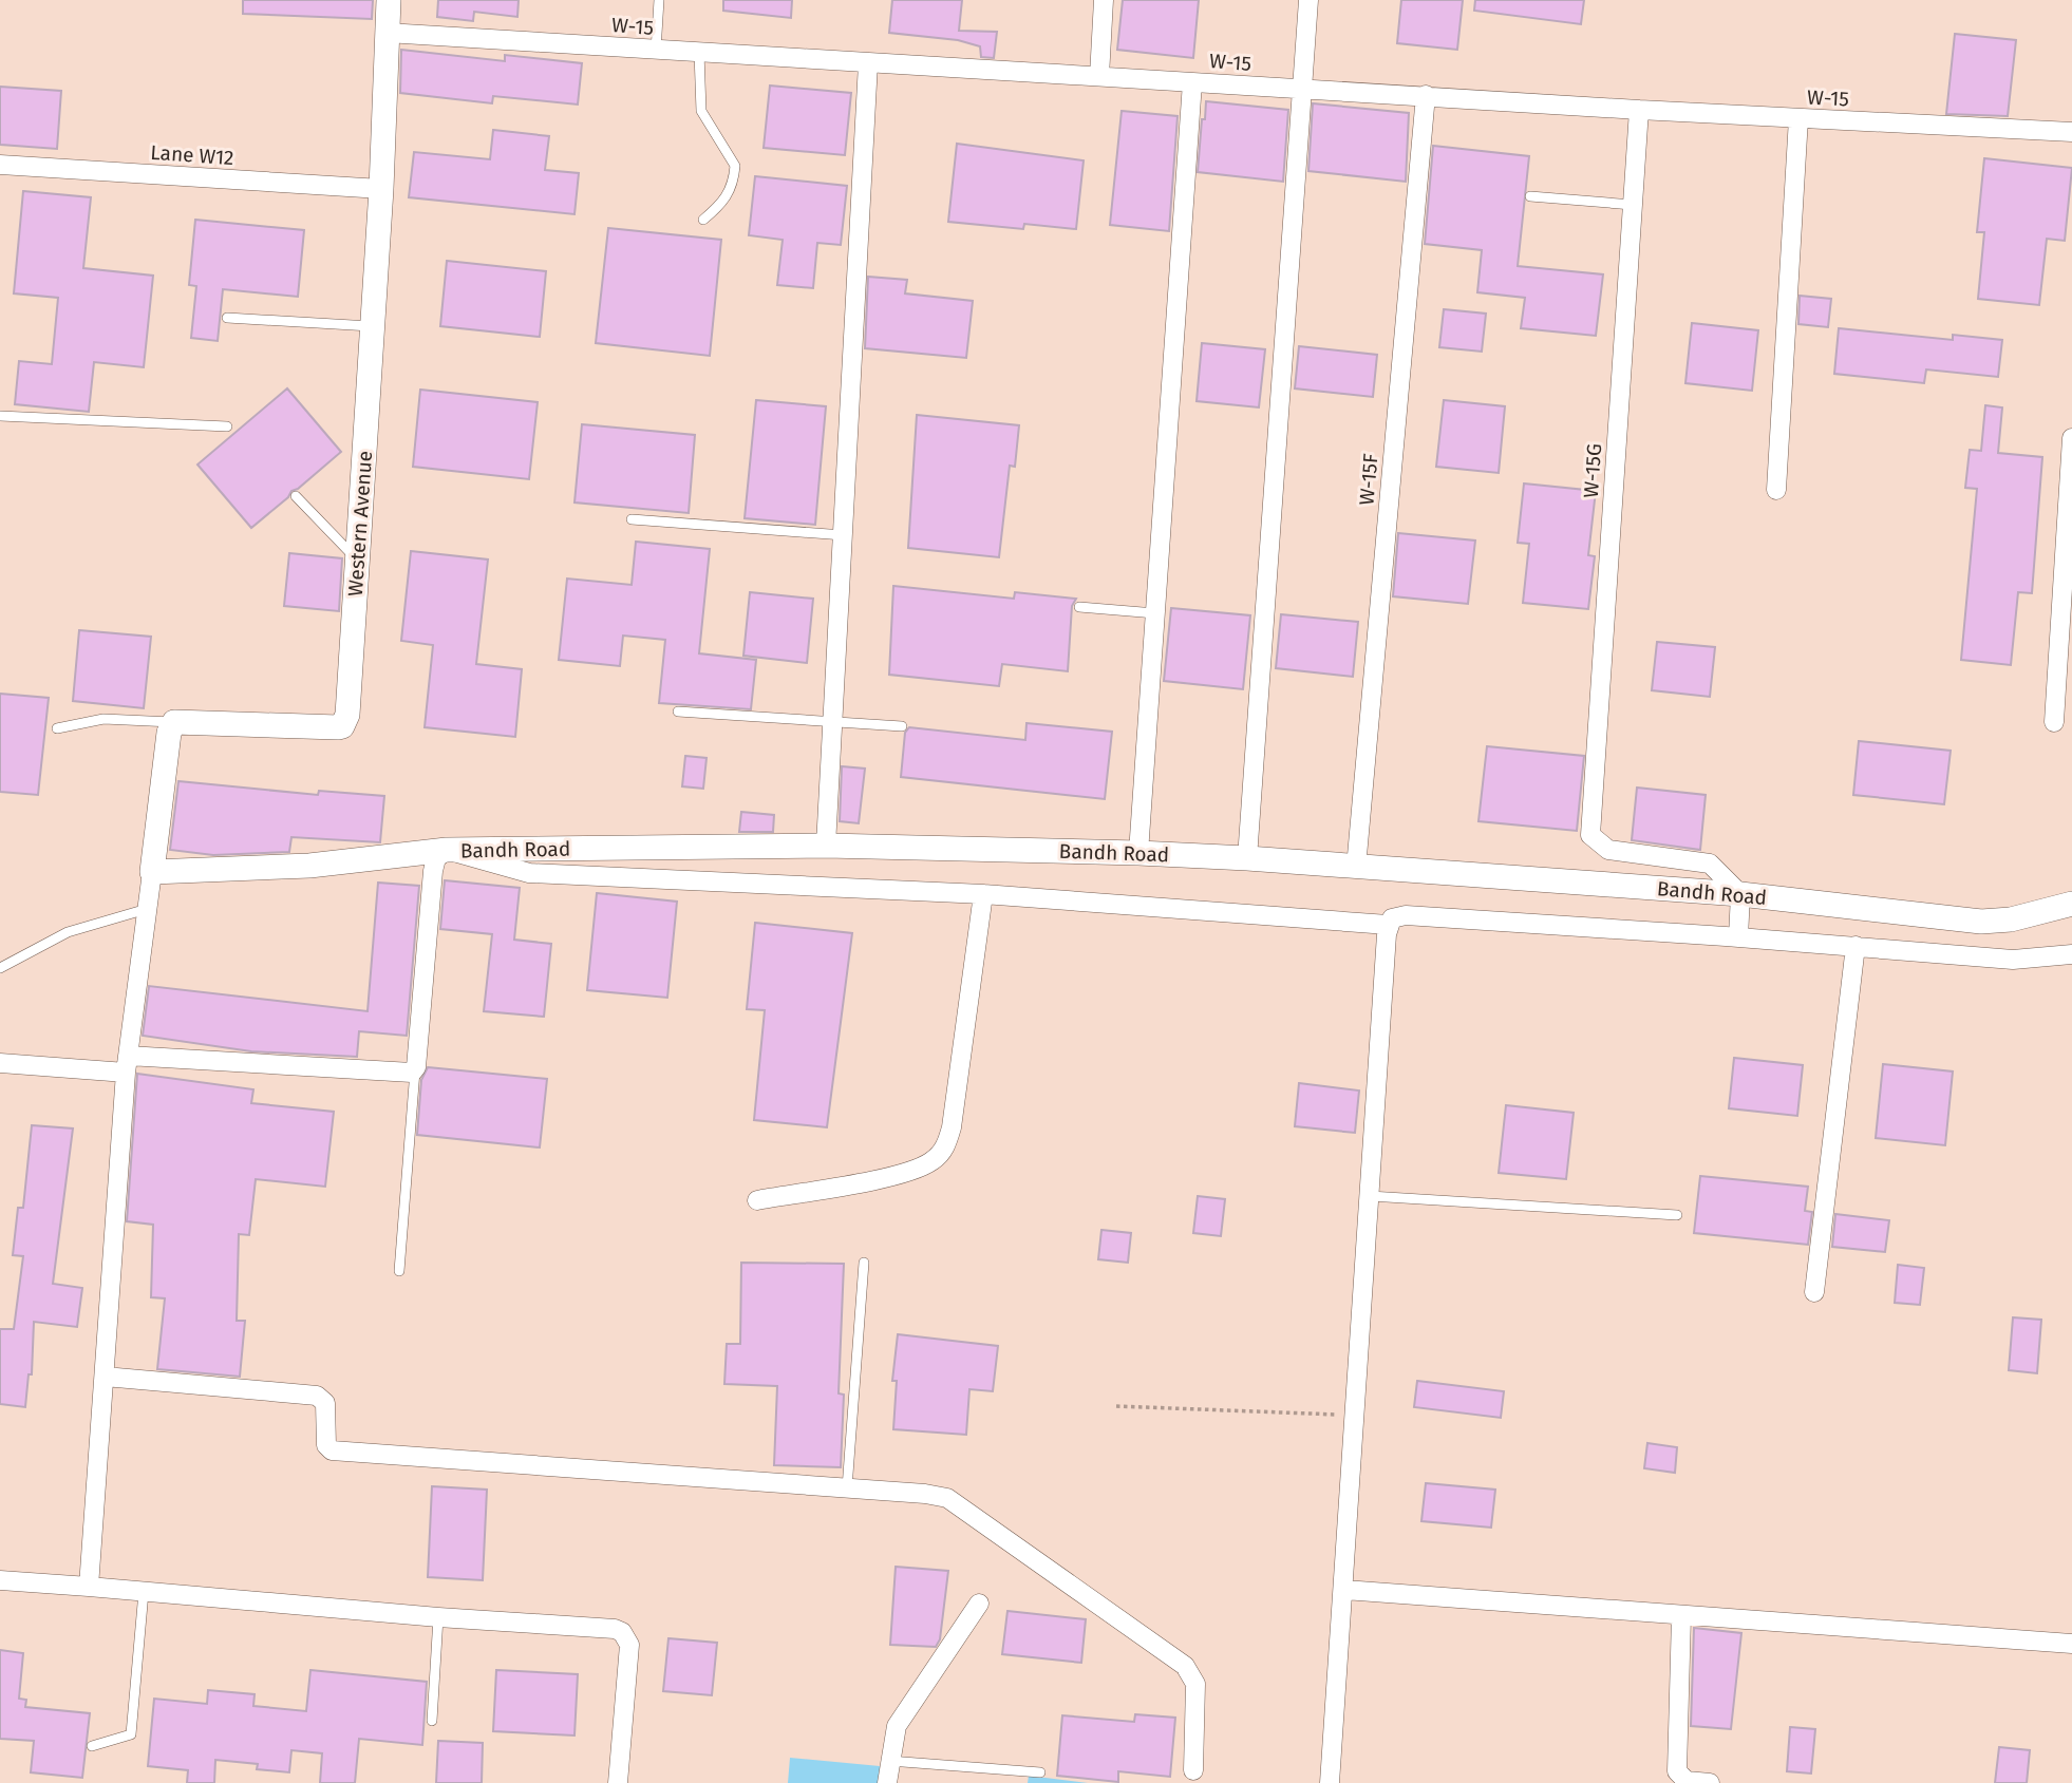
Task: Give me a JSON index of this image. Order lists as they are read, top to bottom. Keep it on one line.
{"streets":{"street":["W-15","Lane W12","W-15G","W-15F","Western Avenue","Bandh Road"]},"crossings":[["W-15","W-15G"],["W-15","W-15F"],["W-15","Western Avenue"],["Lane W12","Western Avenue"],["W-15G","Bandh Road"],["W-15F","Bandh Road"]]}
